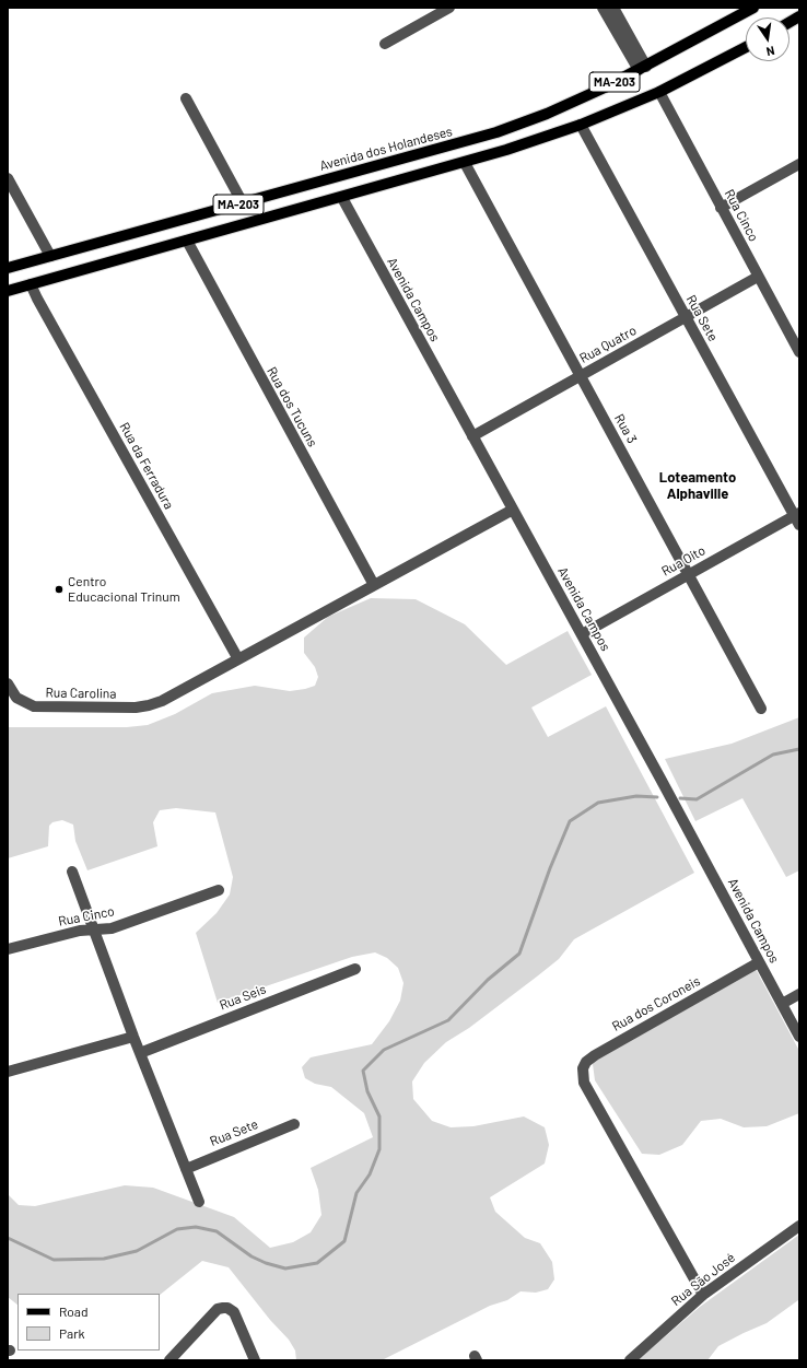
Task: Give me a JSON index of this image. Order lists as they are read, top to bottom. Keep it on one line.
{"streets":{"main road":["MA-203","Avenida dos Holandeses"],"street":["Rua Cinco","Avenida Campos","Rua Sete","Rua Quatro","Rua dos Tucuns","Rua 3","Rua da Ferradura","Rua Oito","Rua Carolina","Rua Seis","Rua dos Coroneis","Rua São José"]},"crossings":[["MA-203","Rua Cinco"],["MA-203","Avenida Campos"],["MA-203","Rua Sete"],["MA-203","Rua dos Tucuns"],["MA-203","Rua 3"],["MA-203","Rua da Ferradura"],["Rua Cinco","Rua Quatro"],["Avenida Campos","Rua Quatro"],["Avenida Campos","Rua Oito"],["Avenida Campos","Rua Carolina"],["Avenida Campos","Rua dos Coroneis"],["Rua Sete","Rua Quatro"],["Rua Sete","Rua Oito"],["Rua Quatro","Rua 3"],["Rua dos Tucuns","Rua Carolina"],["Rua 3","Rua Oito"],["Rua da Ferradura","Rua Carolina"],["Rua dos Coroneis","Rua São José"]],"districts":["Loteamento Alphaville"],"places":["Centro Educacional Trinum"],"legend":["Road","Park"],"north":"bottom"}
